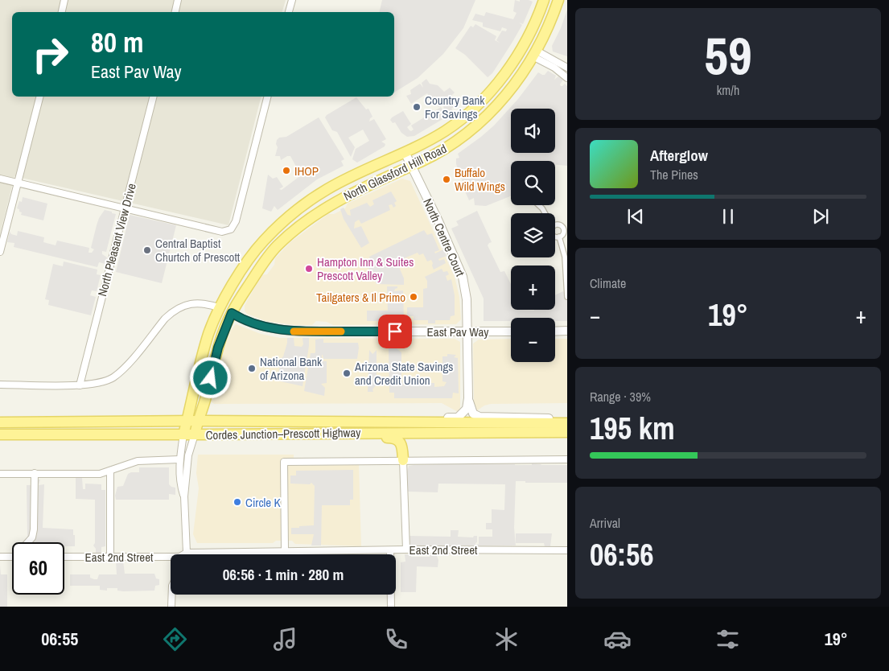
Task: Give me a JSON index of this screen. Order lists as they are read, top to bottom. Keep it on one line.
{"streets":{"main road":["North Glassford Hill Road","Cordes Junction–Prescott Highway"],"street":["North Centre Court","North Pleasant View Drive","East Pav Way","East 2nd Street"]},"crossings":[["North Glassford Hill Road","North Centre Court"],["North Glassford Hill Road","East Pav Way"],["North Glassford Hill Road","Cordes Junction–Prescott Highway"],["North Centre Court","East Pav Way"],["North Centre Court","Cordes Junction–Prescott Highway"]],"places":["Country Bank For Savings","IHOP","Buffalo Wild Wings","Central Baptist Churtch of Prescott","Hampton Inn & Suites Prescott Valley","Tailgaters & Il Primo","National Bank of Arizona","Arizona State Savings and Credit Union","Circle K"],"page":{"tile":[["59","km/h"],"Climate",["Range · 39%","195 km"],["Arrival","06:56"]],"turn":["80 m","East Pav Way"],"map_buttons":["+","−"],"song":["Afterglow","The Pines"],"heat":["−","19°","+"],"limit":"60","trip":"06:56 · 1 min · 280 m","tabs":["06:55","19°"]}}
